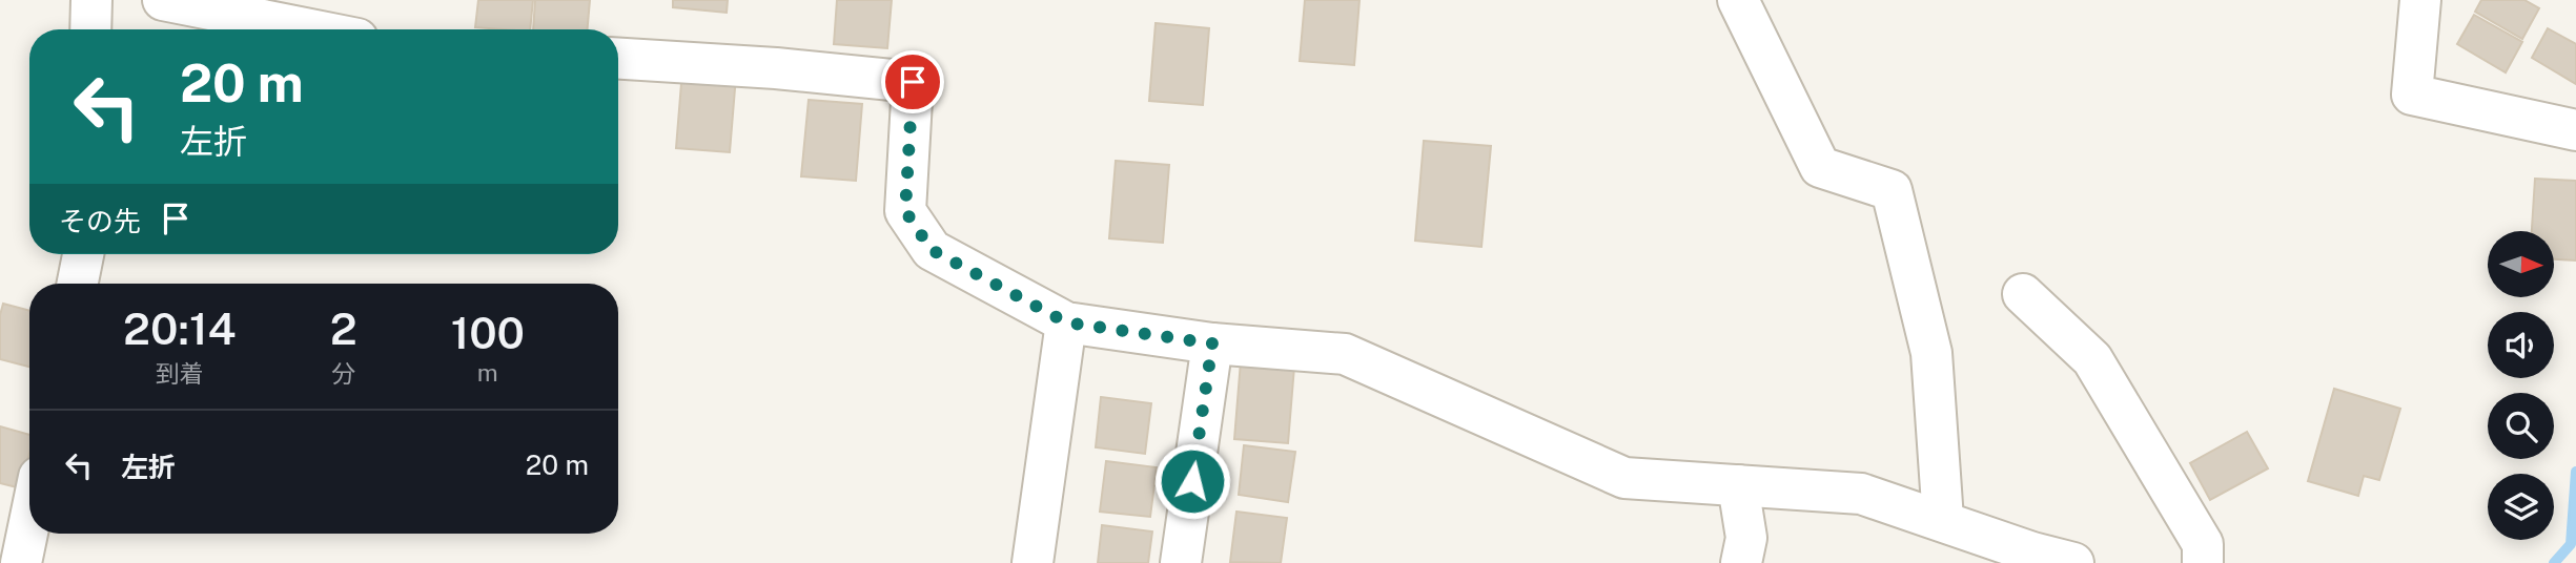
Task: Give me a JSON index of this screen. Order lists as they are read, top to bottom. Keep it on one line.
{"north":"right","page":{"turn":["20 m","左折"],"then":"その先","eta":["20:14","到着","2","分","100","m"],"list":[{"name":"左折","value":"20 m"}]}}
